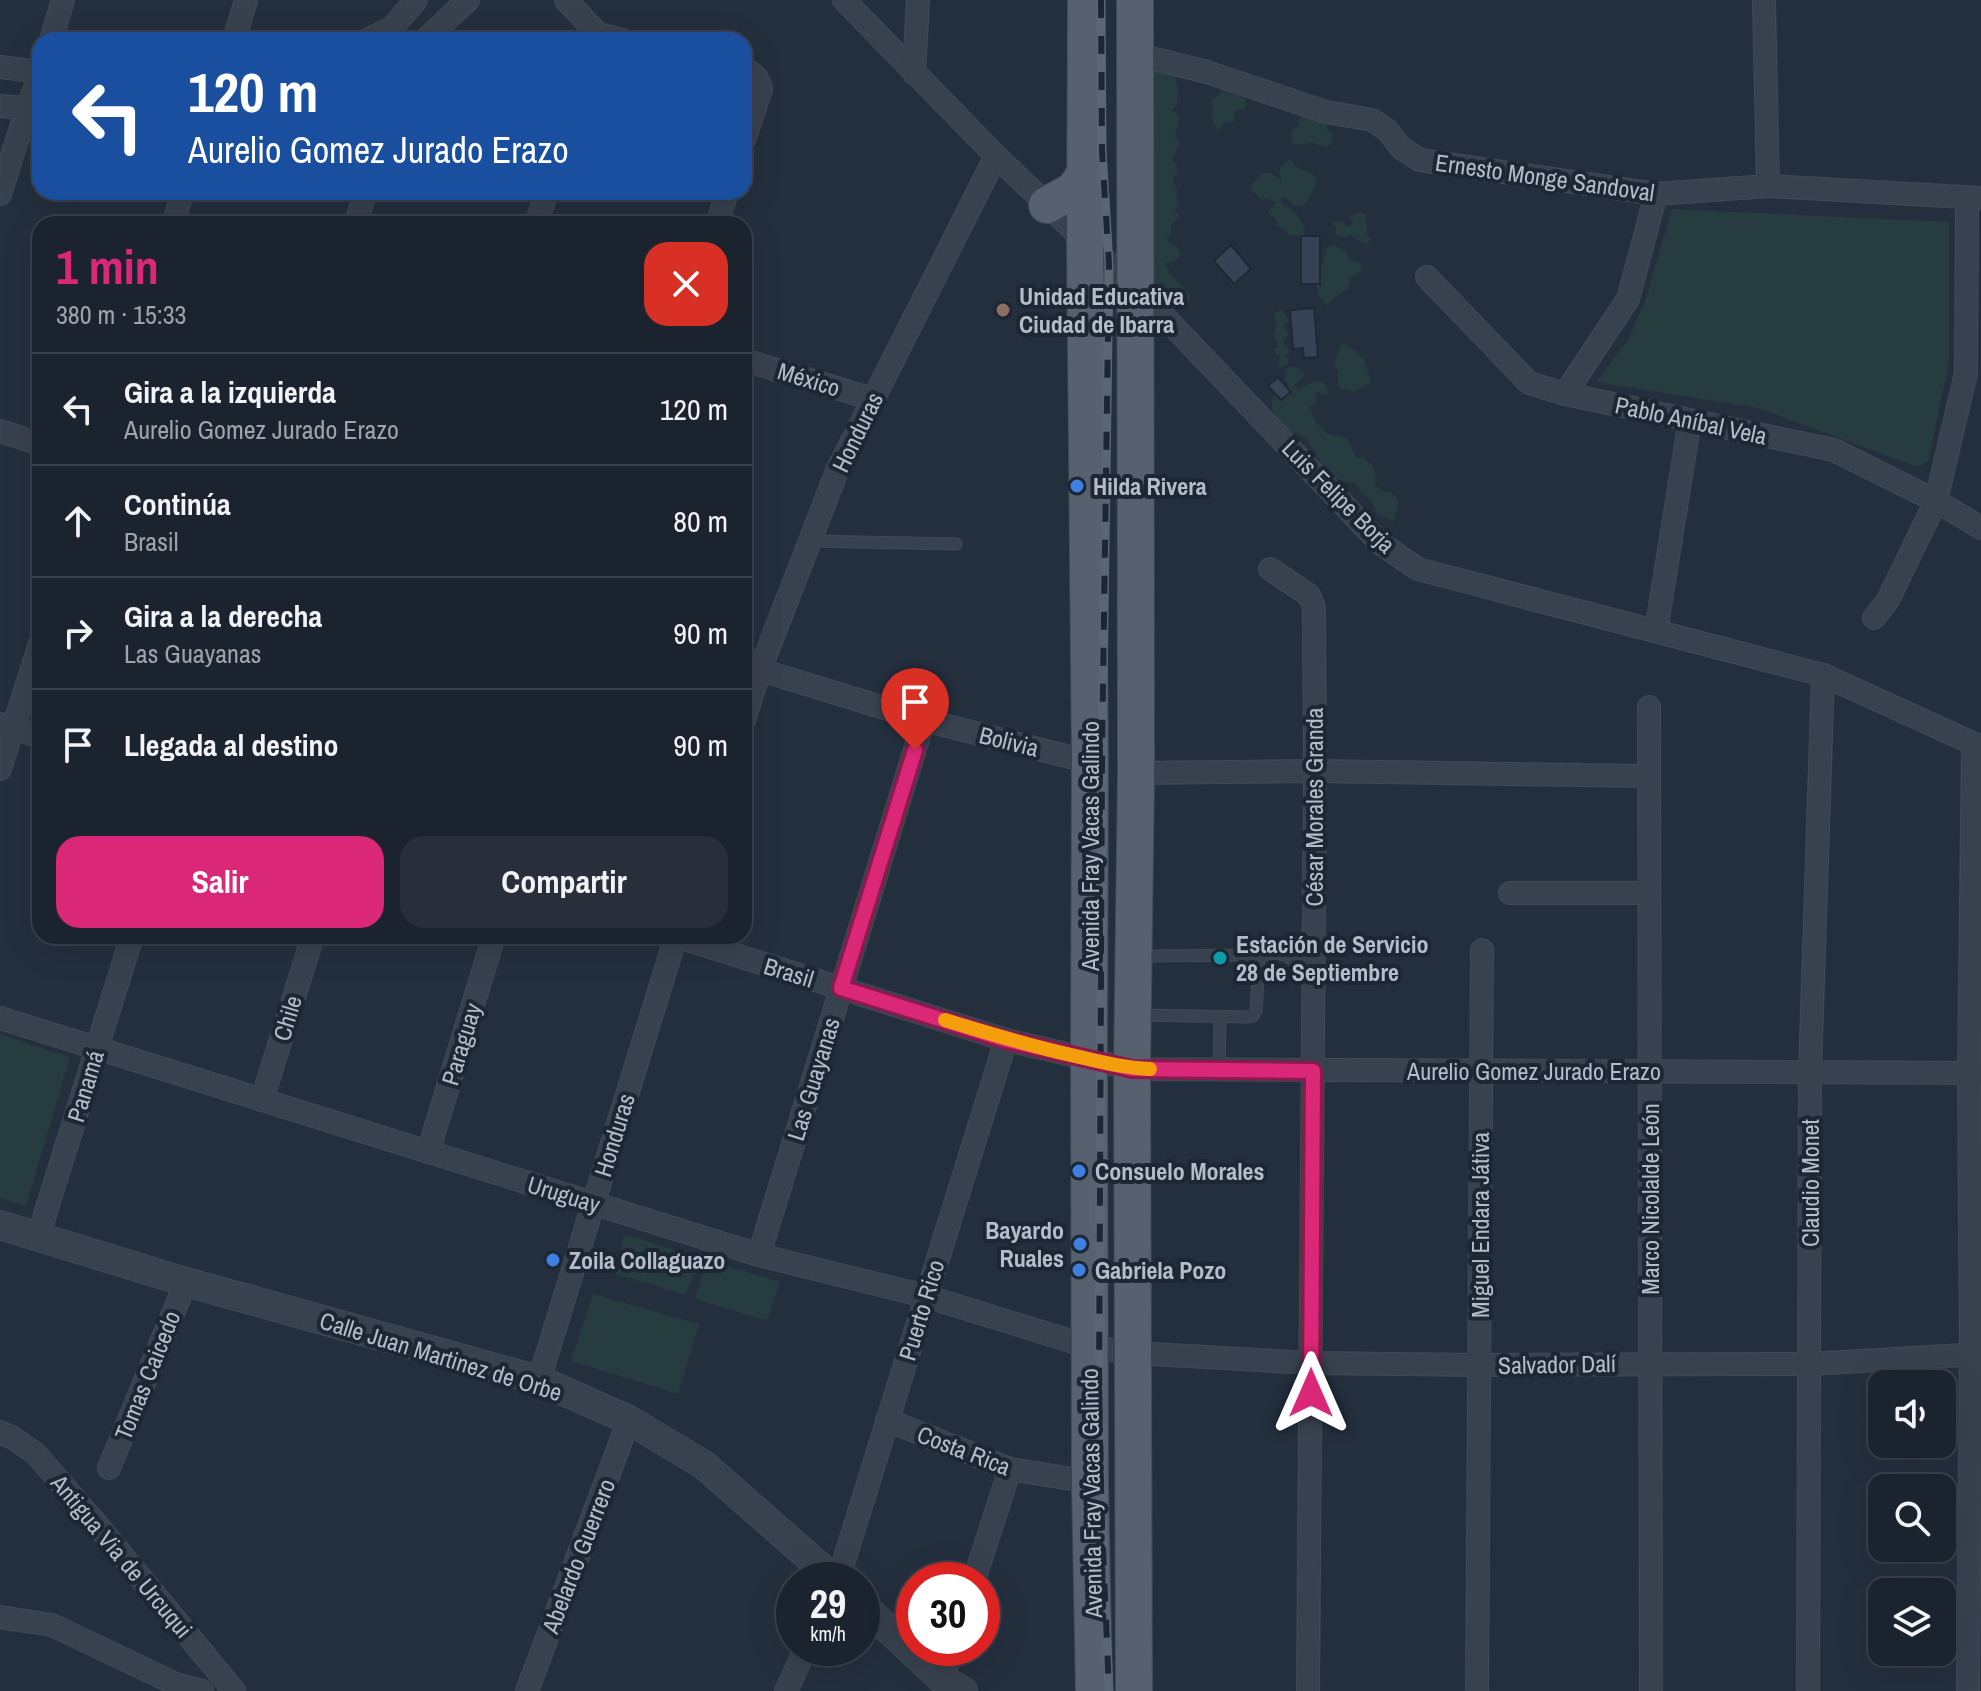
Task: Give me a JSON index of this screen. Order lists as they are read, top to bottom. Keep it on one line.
{"streets":{"main road":["Avenida Fray Vacas Galindo"],"street":["Ernesto Monge Sandoval","México","Pablo Aníbal Vela","Honduras","Luis Felipe Borja","Bolivia","César Morales Granda","Brasil","Chile","Paraguay","Aurelio Gomez Jurado Erazo","Las Guayanas","Panamá","Claudio Monet","Uruguay","Marco Nicolalde León","Miguel Endara Játiva","Puerto Rico","Calle Juan Martinez de Orbe","Salvador Dalí","Tomas Caicedo","Costa Rica","Antigua Via de Urcuqui","Abelardo Guerrero"]},"crossings":[["Ernesto Monge Sandoval","Avenida Fray Vacas Galindo"],["México","Honduras"],["Honduras","Luis Felipe Borja"],["Honduras","Bolivia"],["Honduras","Uruguay"],["Honduras","Calle Juan Martinez de Orbe"],["Luis Felipe Borja","Avenida Fray Vacas Galindo"],["Luis Felipe Borja","Claudio Monet"],["Bolivia","Avenida Fray Vacas Galindo"],["Bolivia","Las Guayanas"],["César Morales Granda","Aurelio Gomez Jurado Erazo"],["César Morales Granda","Salvador Dalí"],["Avenida Fray Vacas Galindo","Brasil"],["Avenida Fray Vacas Galindo","Aurelio Gomez Jurado Erazo"],["Avenida Fray Vacas Galindo","Uruguay"],["Avenida Fray Vacas Galindo","Salvador Dalí"],["Avenida Fray Vacas Galindo","Costa Rica"],["Brasil","Aurelio Gomez Jurado Erazo"],["Brasil","Las Guayanas"],["Brasil","Puerto Rico"],["Chile","Uruguay"],["Paraguay","Uruguay"],["Aurelio Gomez Jurado Erazo","Claudio Monet"],["Aurelio Gomez Jurado Erazo","Marco Nicolalde León"],["Aurelio Gomez Jurado Erazo","Miguel Endara Játiva"],["Las Guayanas","Uruguay"],["Panamá","Uruguay"],["Panamá","Calle Juan Martinez de Orbe"],["Claudio Monet","Salvador Dalí"],["Uruguay","Puerto Rico"],["Uruguay","Salvador Dalí"],["Marco Nicolalde León","Salvador Dalí"],["Miguel Endara Játiva","Salvador Dalí"],["Puerto Rico","Costa Rica"],["Calle Juan Martinez de Orbe","Tomas Caicedo"],["Calle Juan Martinez de Orbe","Abelardo Guerrero"]],"places":["Unidad Educativa Ciudad de Ibarra","Hilda Rivera","Estación de Servicio 28 de Septiembre","Consuelo Morales","Bayardo Ruales","Zoila Collaguazo","Gabriela Pozo"],"page":{"turn":["120 m","Aurelio Gomez Jurado Erazo"],"heading":["1 min","380 m · 15:33"],"list":[{"name":"Gira a la izquierda","note":"Aurelio Gomez Jurado Erazo","value":"120 m"},{"name":"Continúa","note":"Brasil","value":"80 m"},{"name":"Gira a la derecha","note":"Las Guayanas","value":"90 m"},{"name":"Llegada al destino","value":"90 m"}],"buttons":["Salir","Compartir"],"speed":"29 km/h","limit":"30"}}
